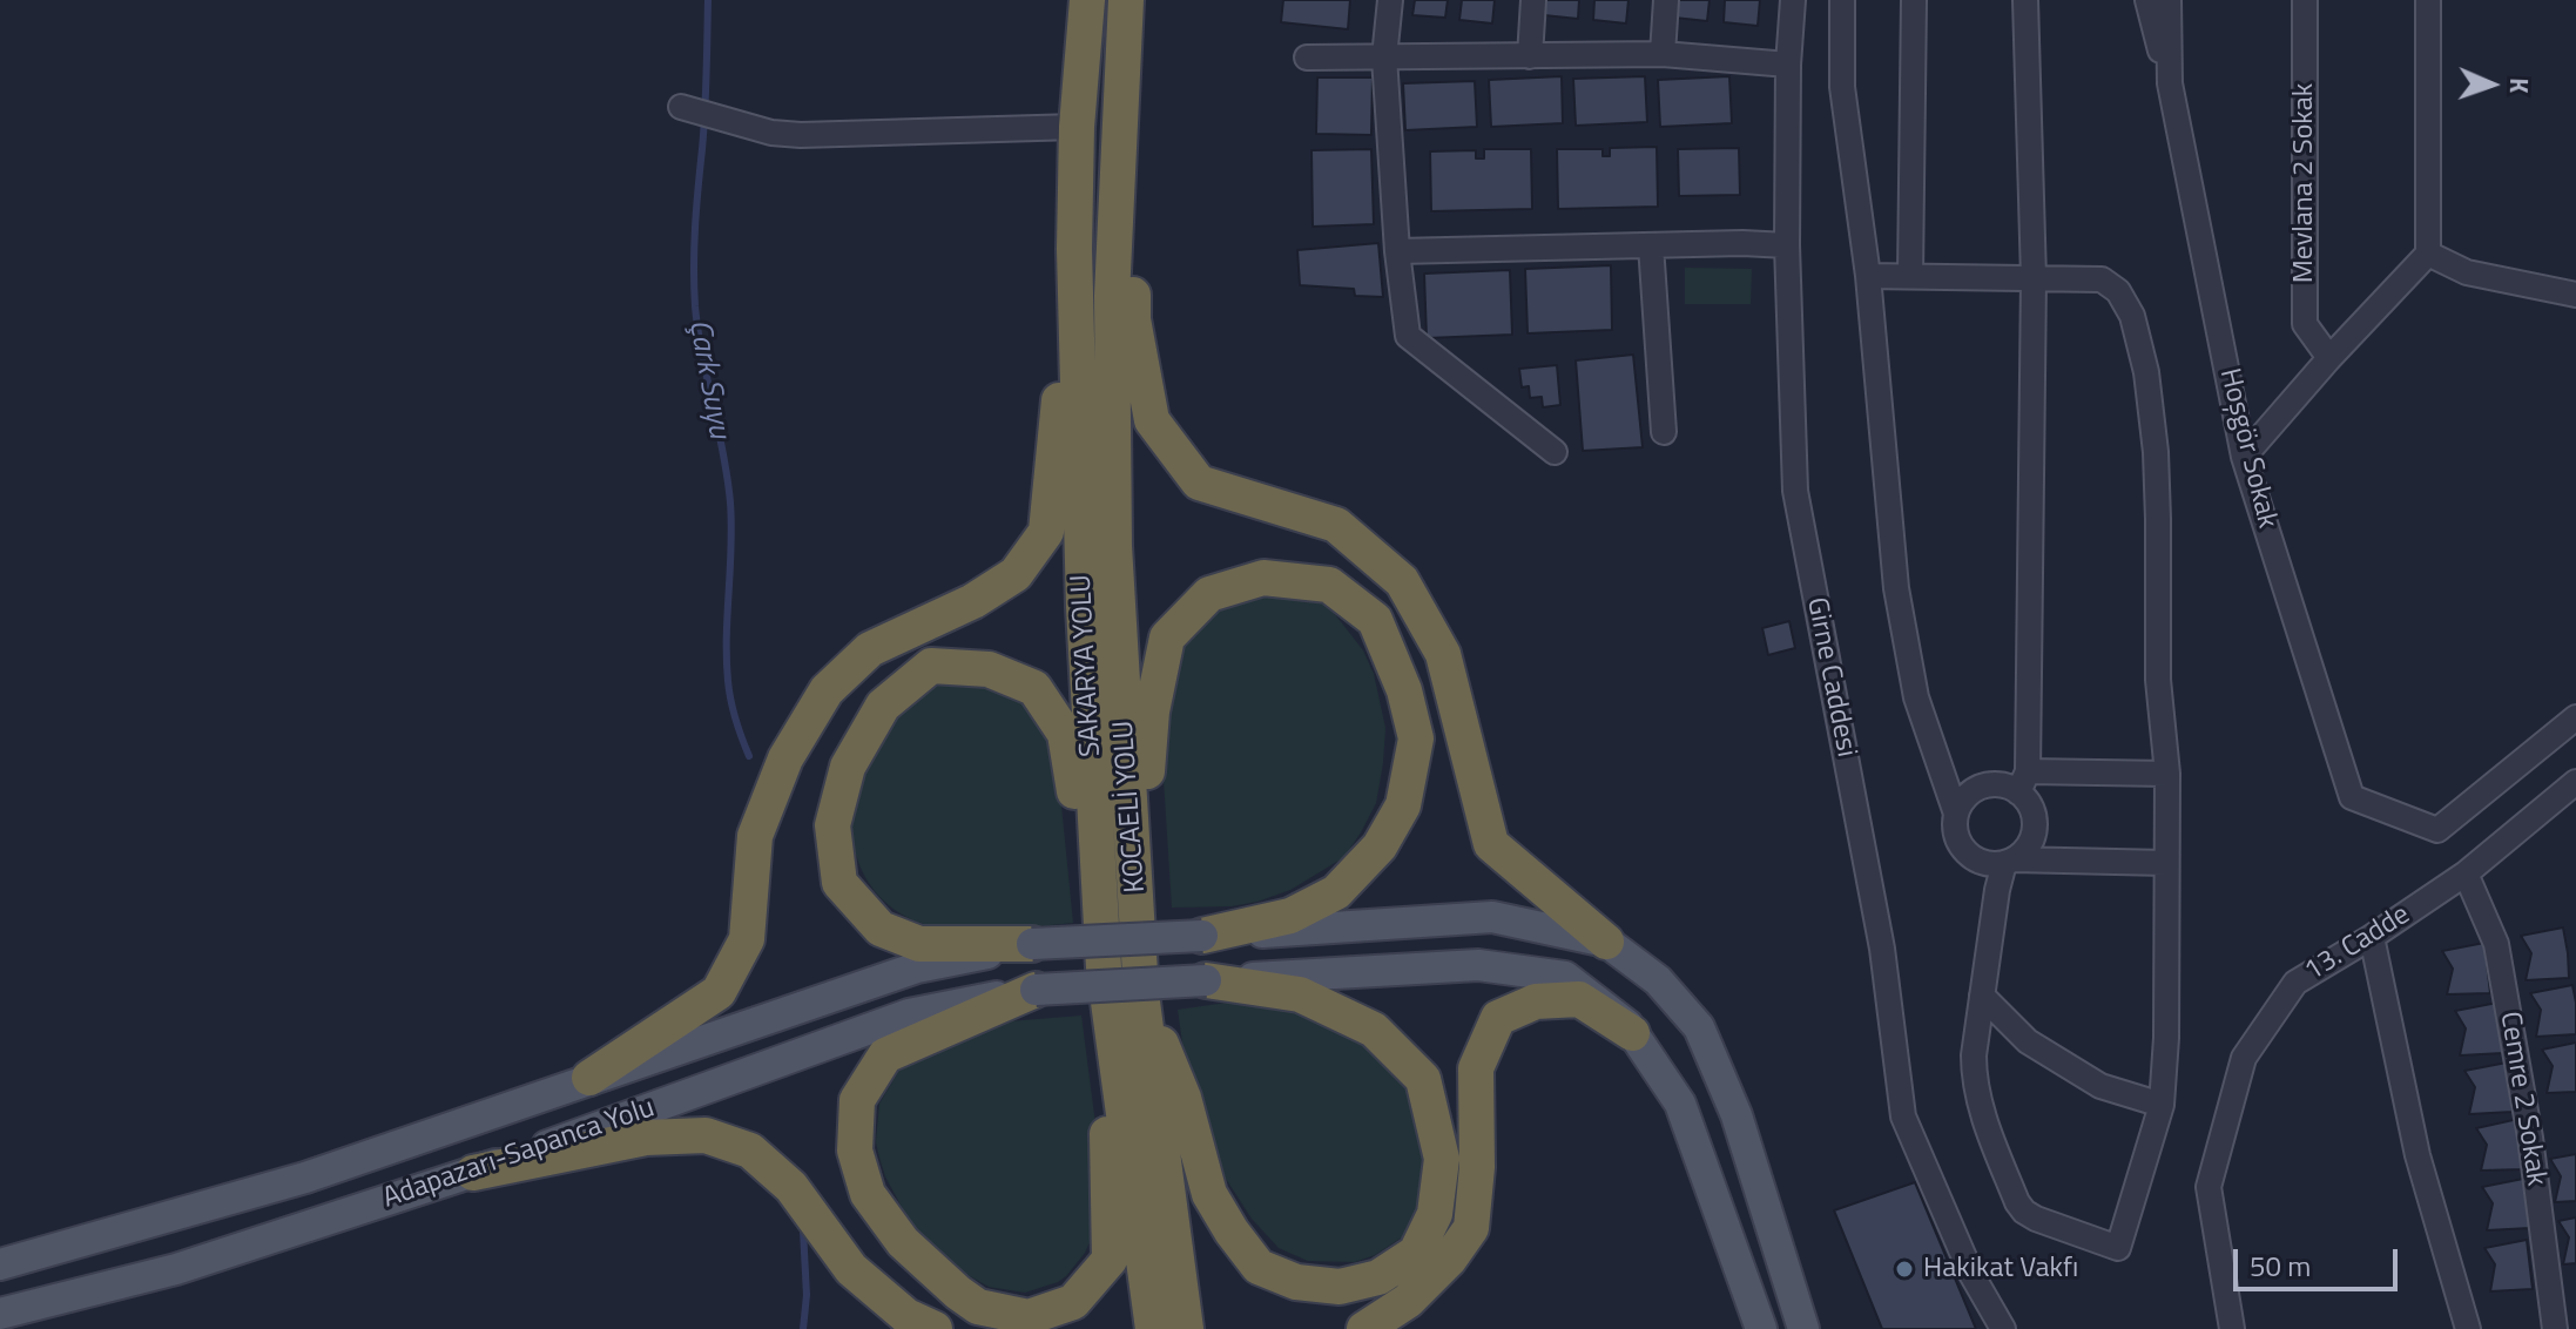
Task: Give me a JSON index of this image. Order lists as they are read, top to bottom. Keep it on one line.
{"streets":{"highway":["SAKARYA YOLU","KOCAELİ YOLU"],"main road":["Adapazarı-Sapanca Yolu"],"street":["Mevlana 2 Sokak","Hoşgör Sokak","Girne Caddesi","13. Cadde","Cemre 2 Sokak"]},"crossings":[["13. Cadde","Cemre 2 Sokak"]],"water":["Çark Suyu"],"places":["Hakikat Vakfı"],"scale_bar":"50 m","north":"right"}
